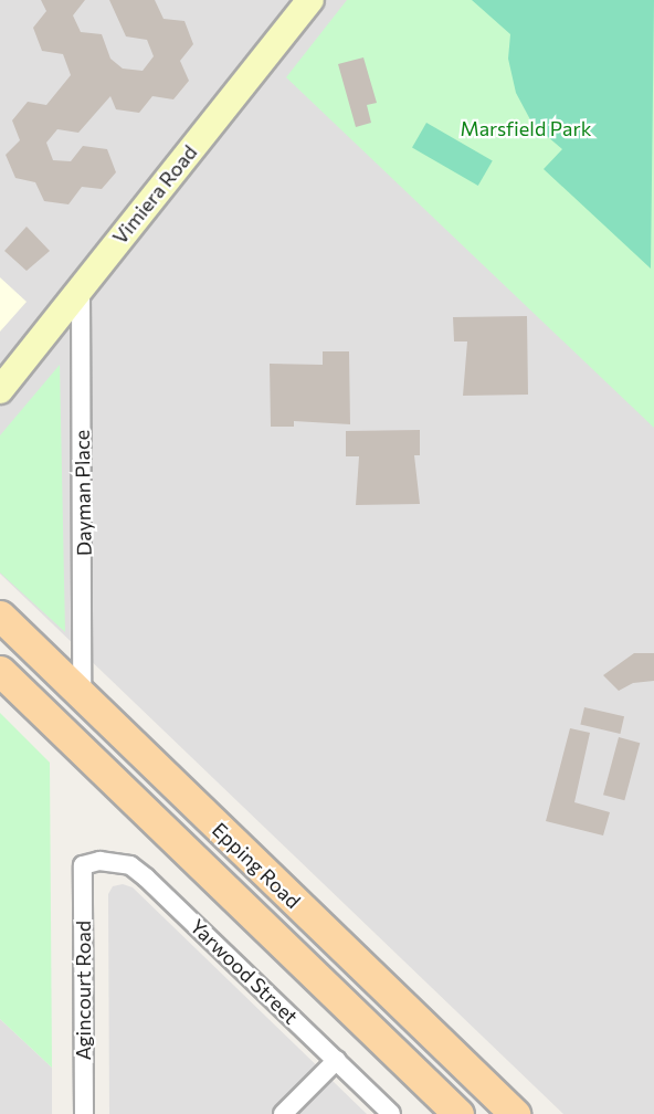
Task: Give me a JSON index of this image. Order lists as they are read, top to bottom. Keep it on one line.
{"streets":{"main road":["Epping Road"],"street":["Vimiera Road","Dayman Place","Yarwood Street","Agincourt Road"]},"crossings":[["Vimiera Road","Dayman Place"],["Dayman Place","Epping Road"],["Yarwood Street","Agincourt Road"]],"parks":["Marsfield Park"]}
